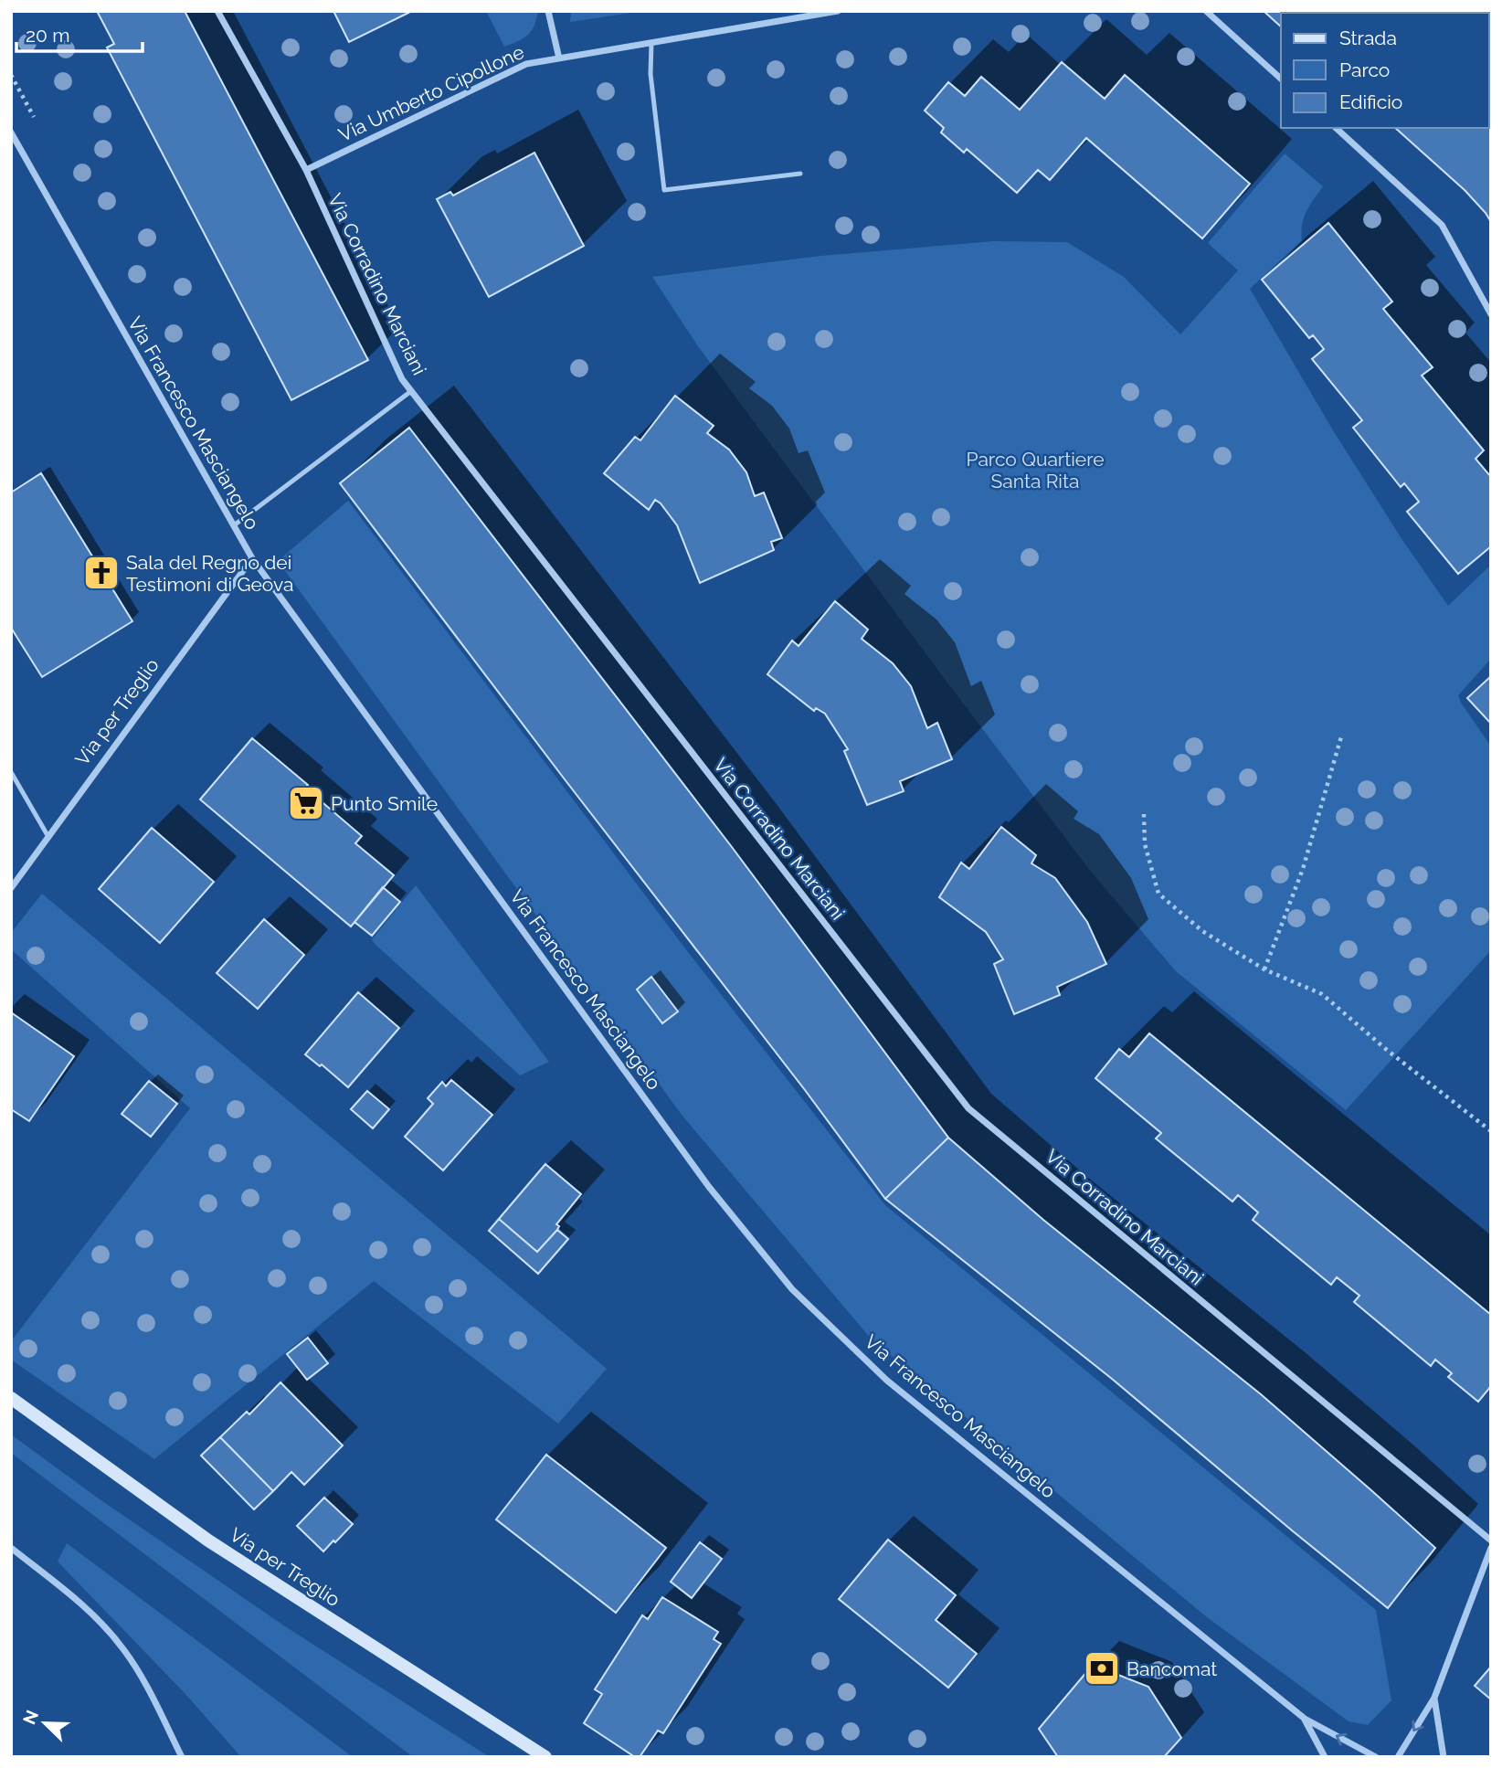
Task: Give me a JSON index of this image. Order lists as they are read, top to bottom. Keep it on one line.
{"streets":{"main road":["Via per Treglio"],"street":["Via Umberto Cipollone","Via Corradino Marciani","Via Francesco Masciangelo"]},"crossings":[["Via Umberto Cipollone","Via Corradino Marciani"],["Via Francesco Masciangelo","Via per Treglio"]],"parks":["Parco Quartiere Santa Rita"],"places":{"church":["Sala del Regno dei Testimoni di Geova"],"supermarket":["Punto Smile"],"bank":["Bancomat"]},"legend":["Strada","Parco","Edificio"],"scale_bar":"20 m","north":"top left"}
